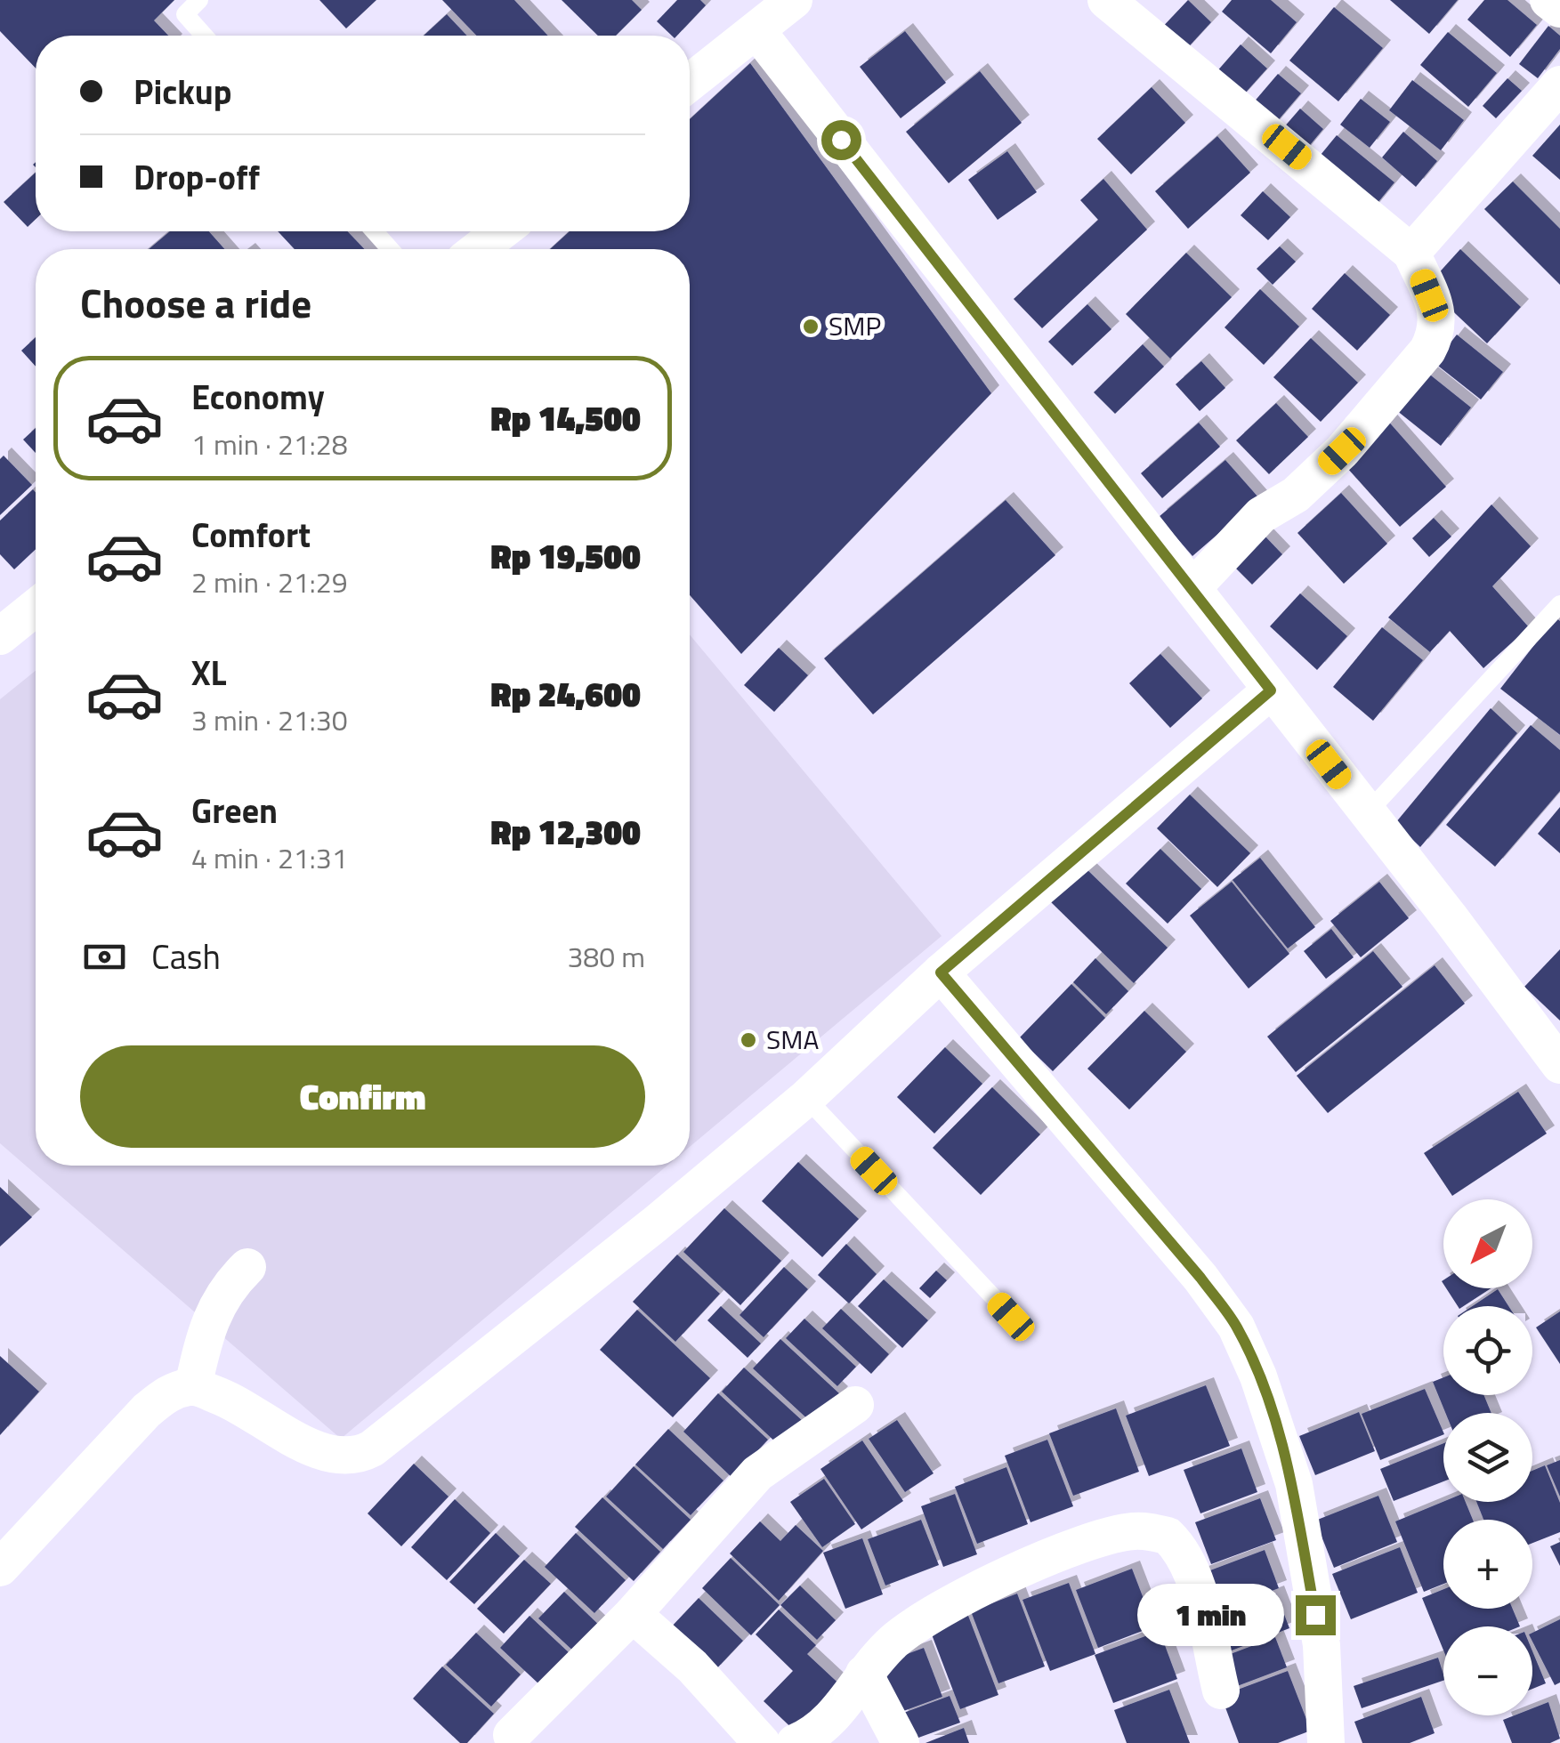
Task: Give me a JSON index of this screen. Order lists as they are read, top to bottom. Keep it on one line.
{"places":["SMP","SMA"],"north":"bottom left","page":{"banner":["Pickup","Drop-off"],"heading":"Choose a ride","list":[{"name":"Economy","note":"1 min · 21:28","value":"Rp 14,500"},{"name":"Comfort","note":"2 min · 21:29","value":"Rp 19,500"},{"name":"XL","note":"3 min · 21:30","value":"Rp 24,600"},{"name":"Green","note":"4 min · 21:31","value":"Rp 12,300"}],"pay":["Cash","380 m"],"buttons":"Confirm","map_buttons":["+","−"],"bubble":"1 min"}}
